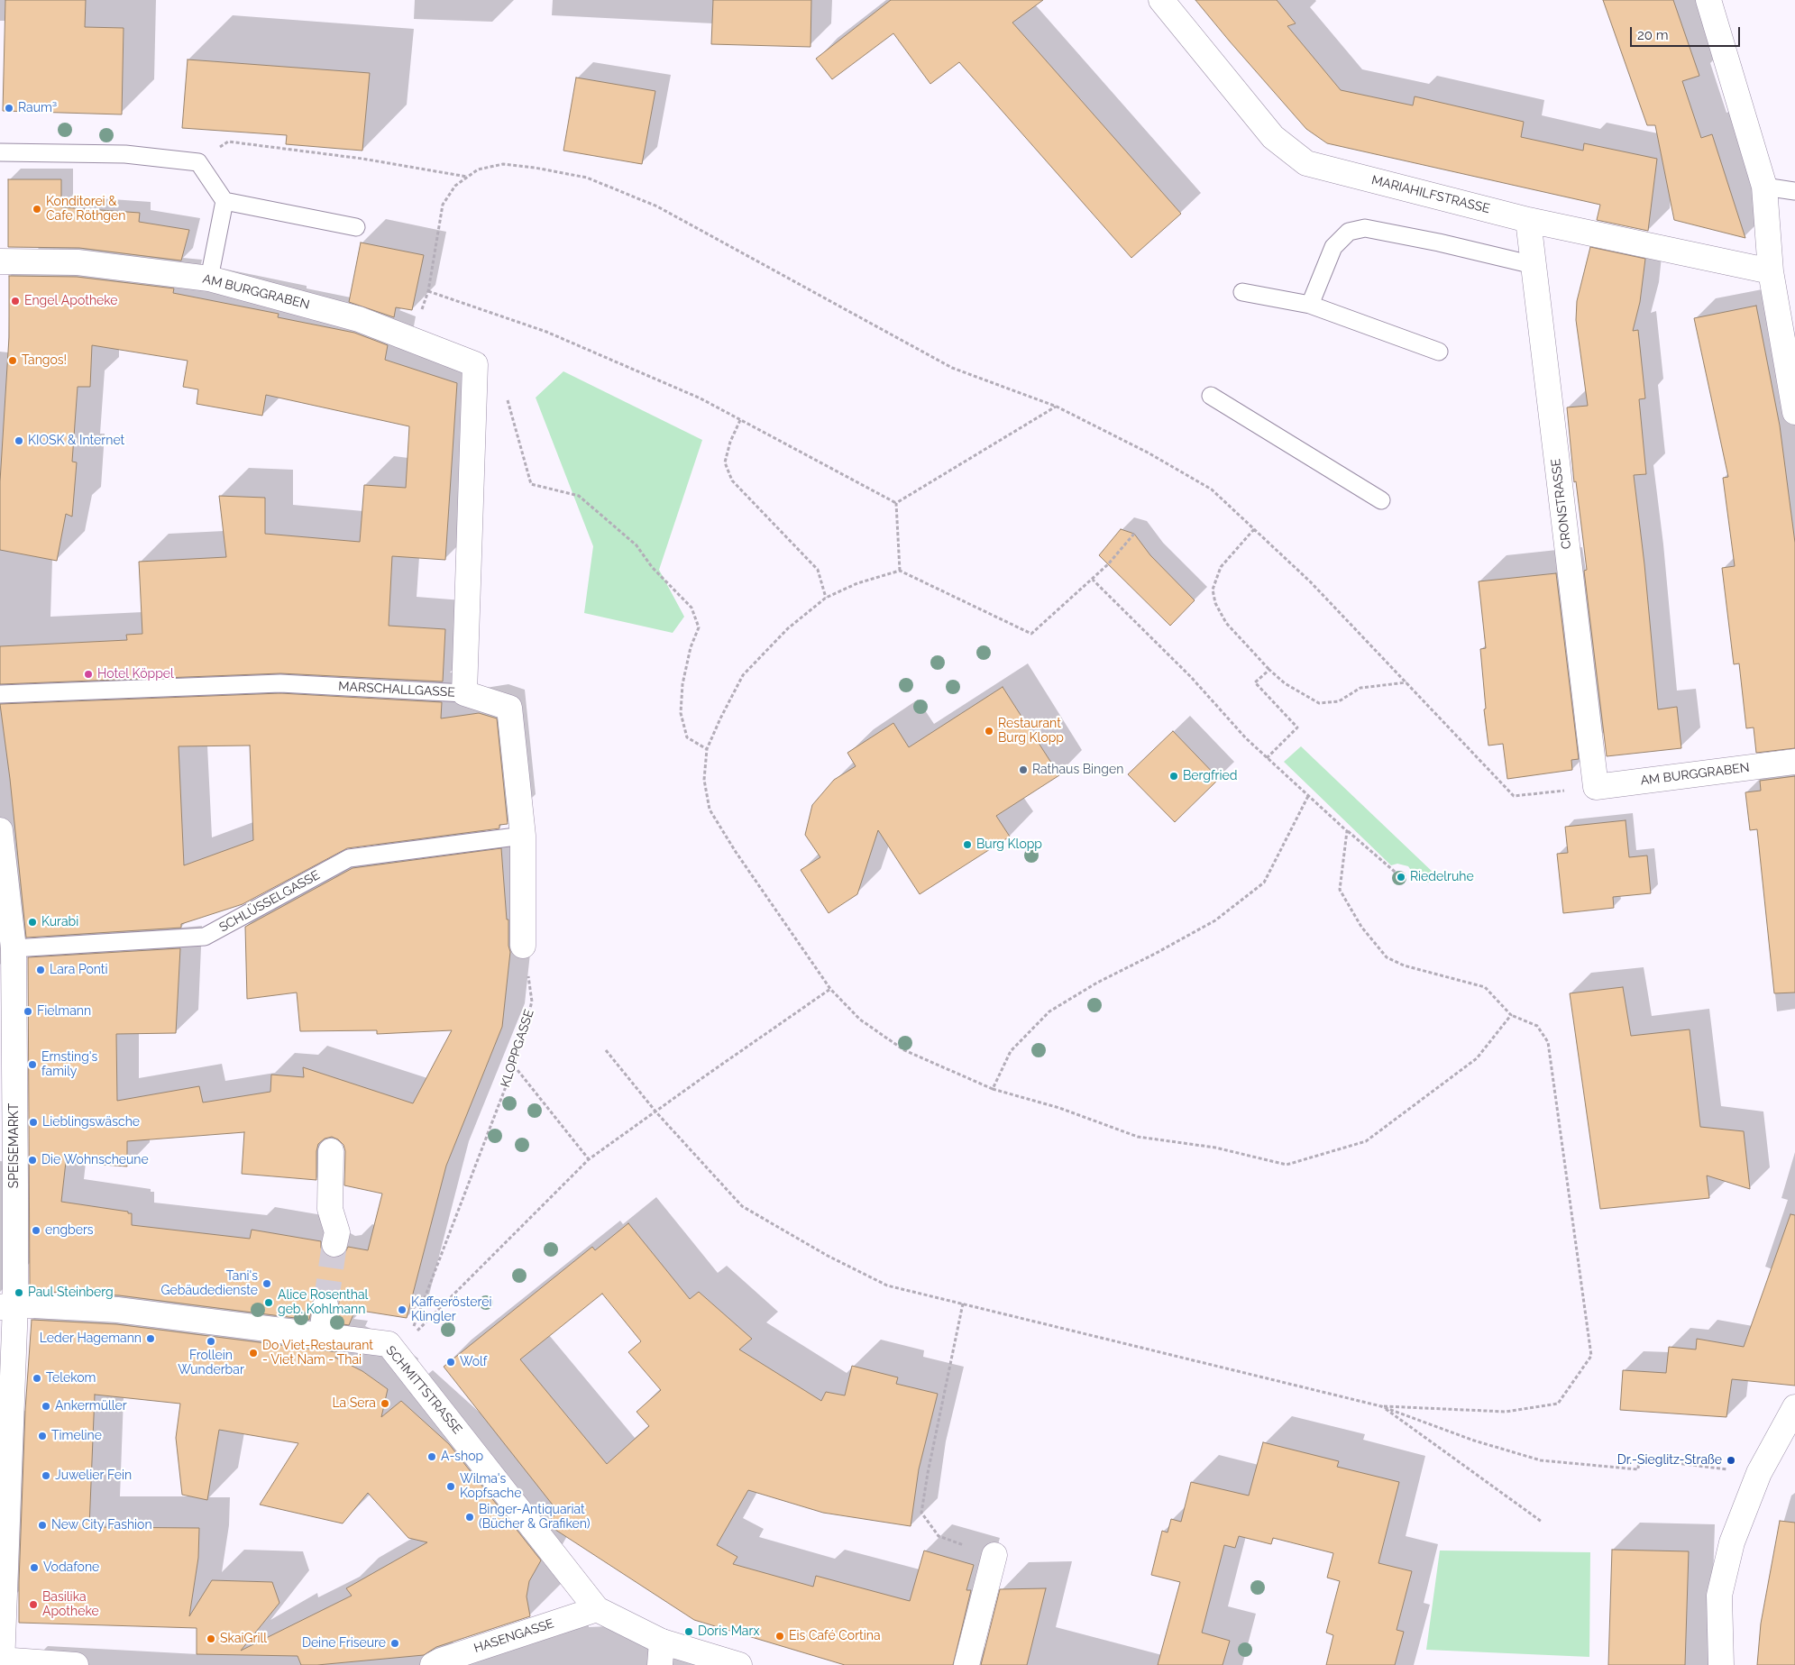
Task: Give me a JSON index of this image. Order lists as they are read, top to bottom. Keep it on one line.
{"streets":{"street":["MARIAHILFSTRASSE","AM BURGGRABEN","CRONSTRASSE","MARSCHALLGASSE","SPEISEMARKT","SCHMITTSTRASSE","HASENGASSE"],"lane":["SCHLÜSSELGASSE"],"path":["KLOPPGASSE"]},"crossings":[["MARIAHILFSTRASSE","CRONSTRASSE"],["AM BURGGRABEN","CRONSTRASSE"],["AM BURGGRABEN","MARSCHALLGASSE"],["SCHLÜSSELGASSE","SPEISEMARKT"],["KLOPPGASSE","SCHMITTSTRASSE"],["SPEISEMARKT","SCHMITTSTRASSE"],["SCHMITTSTRASSE","HASENGASSE"]],"places":["Raum³","Konditorei & Cafe Röthgen","Engel Apotheke","Tangos!","KIOSK & Internet","Hotel Köppel","Restaurant Burg Klopp","Rathaus Bingen","Bergfried","Burg Klopp","Riedelruhe","Kurabi","Lara Ponti","Fielmann","Ernsting's family","Lieblingswäsche","Die Wohnscheune","engbers","Tani's Gebäudedienste","Paul Steinberg","Alice Rosenthal geb. Kohlmann","Kaffeerösterei Klingler","Leder Hagemann","Frollein Wunderbar","Do Viet-Restaurant - Viet Nam - Thai","Wolf","Telekom","La Sera","Ankermüller","Timeline","A-shop","Dr.-Sieglitz-Straße","Juwelier Fein","Wilma's Kopfsache","Binger-Antiquariat (Bücher & Grafiken)","New City Fashion","Vodafone","Basilika Apotheke","Doris Marx","Eis Café Cortina","SkaiGrill","Deine Friseure"],"scale_bar":"20 m"}
